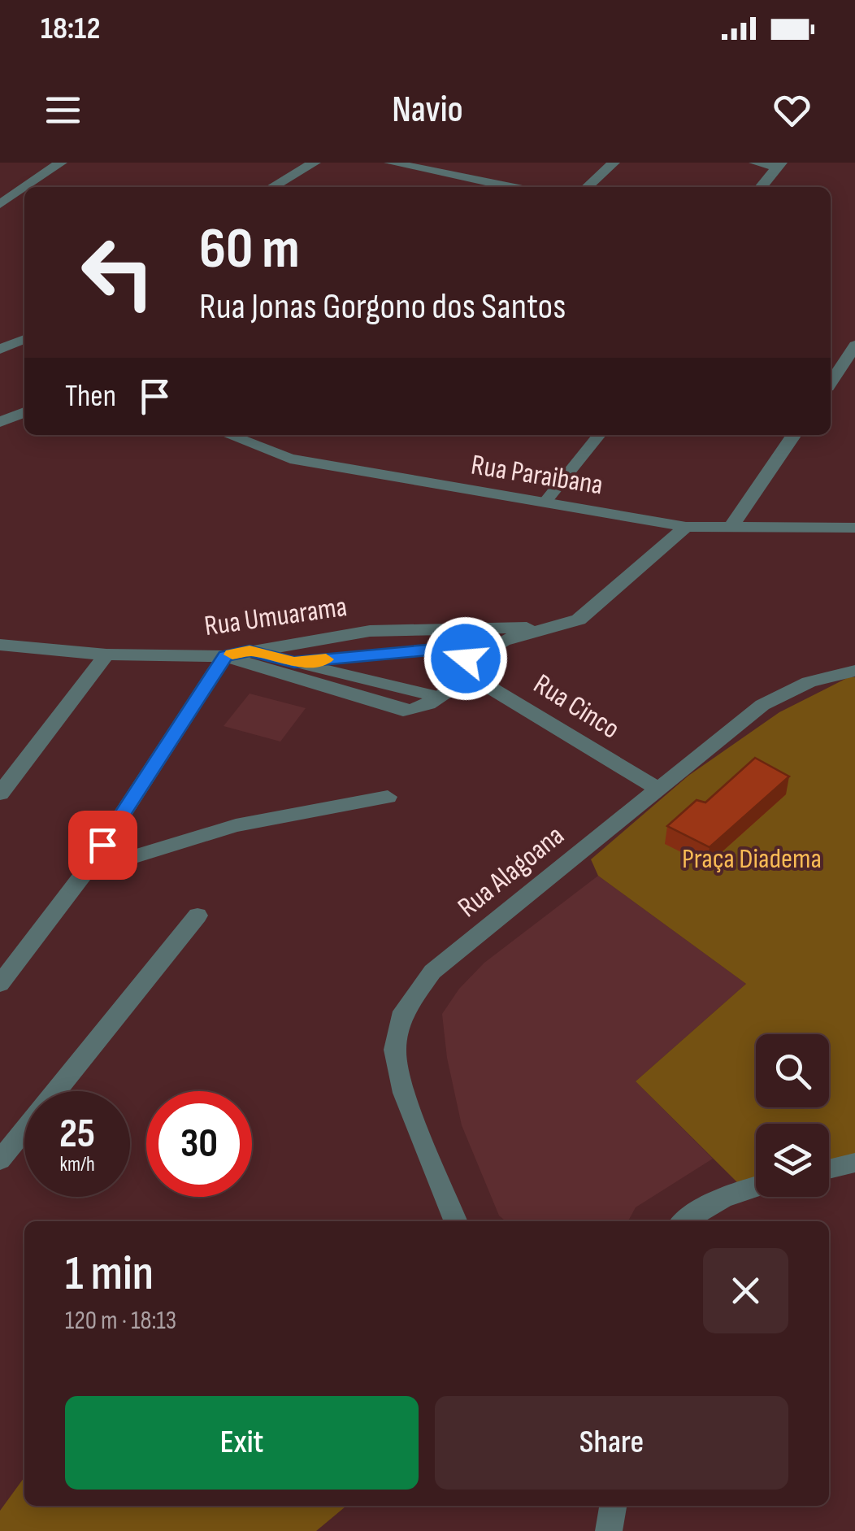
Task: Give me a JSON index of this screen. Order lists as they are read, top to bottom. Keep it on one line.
{"streets":{"street":["Rua Paraibana","Rua Umuarama","Rua Cinco","Rua Alagoana"]},"crossings":[["Rua Cinco","Rua Alagoana"]],"parks":["Praça Diadema"],"page":{"status":"18:12","header":"Navio","turn":["60 m","Rua Jonas Gorgono dos Santos"],"then":"Then","speed":"25 km/h","limit":"30","heading":["1 min","120 m · 18:13"],"buttons":["Exit","Share"]}}
